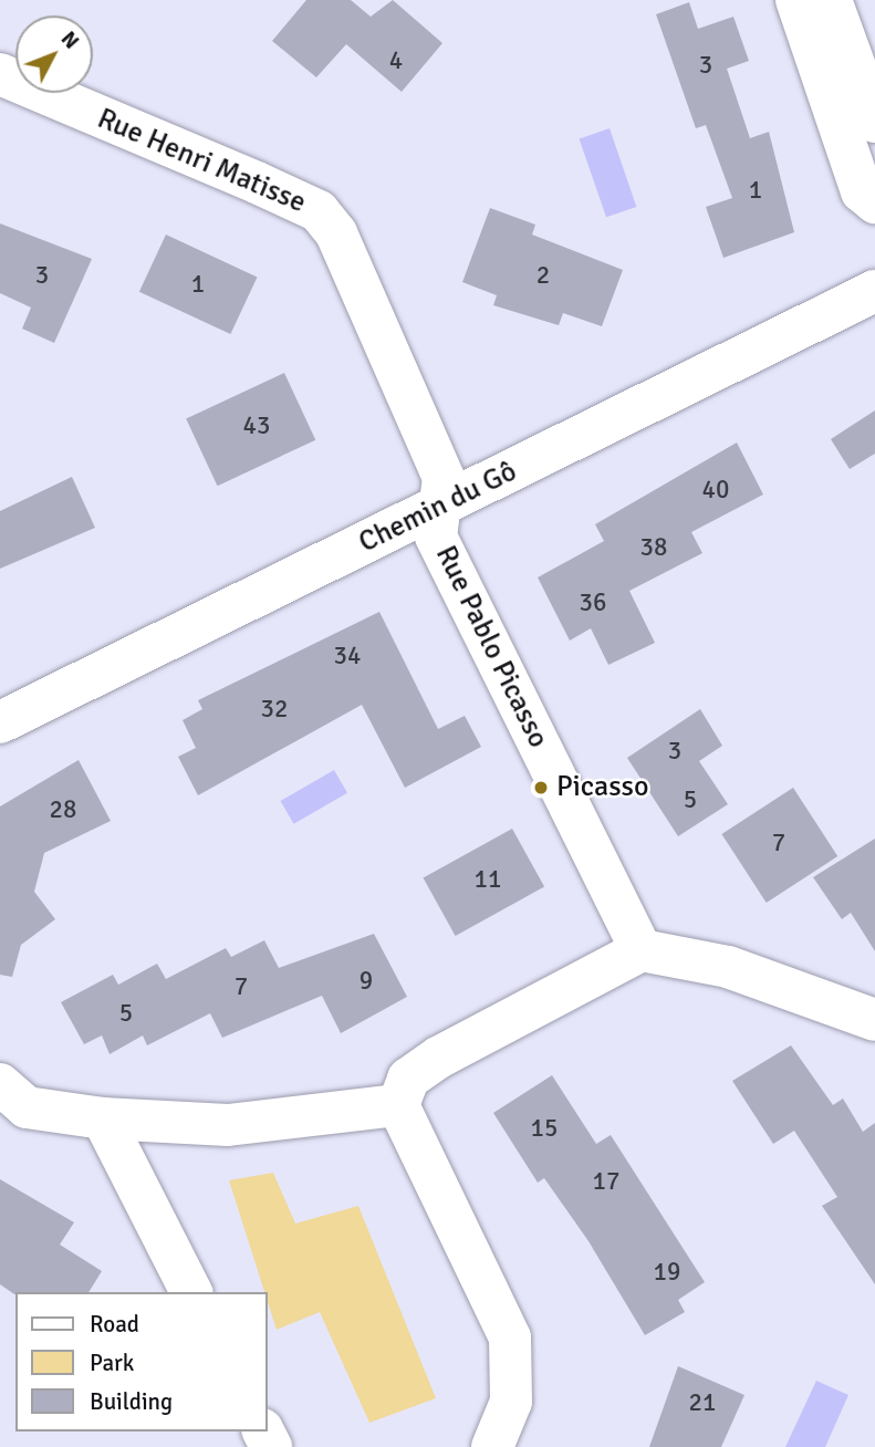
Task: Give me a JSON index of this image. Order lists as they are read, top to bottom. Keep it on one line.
{"streets":{"street":["Rue Henri Matisse","Chemin du Gô","Rue Pablo Picasso"]},"crossings":[["Rue Henri Matisse","Chemin du Gô"],["Rue Henri Matisse","Rue Pablo Picasso"],["Chemin du Gô","Rue Pablo Picasso"]],"places":["Picasso"],"house_numbers":["4","3","1","3","2","1","43","40","38","36","34","32","3","5","28","7","11","9","7","5","15","17","19","21"],"legend":["Road","Park","Building"],"north":"top right"}
